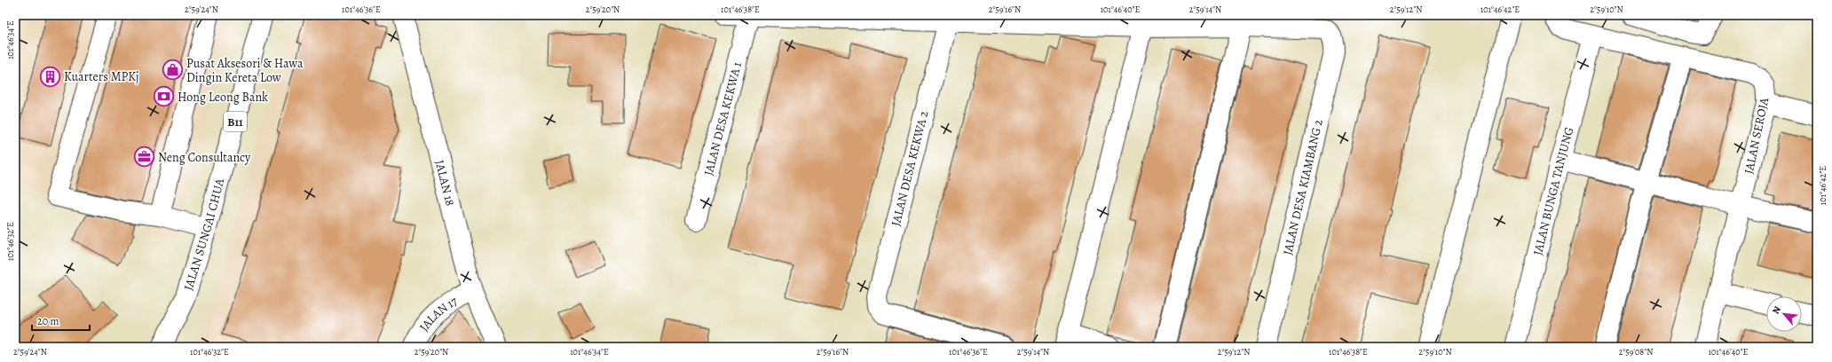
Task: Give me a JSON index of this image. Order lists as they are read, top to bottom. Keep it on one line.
{"streets":{"street":["JALAN DESA KEKWA 1","B11","JALAN SEROJA","JALAN DESA KEKWA 2","JALAN 18","JALAN DESA KIAMBANG 2","JALAN BUNGA TANJUNG","JALAN SUNGAI CHUA","JALAN 17"]},"crossings":[["JALAN SEROJA","JALAN BUNGA TANJUNG"],["JALAN 18","JALAN 17"]],"places":{"shop":["Pusat Aksesori & Hawa Dingin Kereta Low"],"building":["Kuarters MPKj"],"bank":["Hong Leong Bank"],"office":["Neng Consultancy"]},"scale_bar":"20 m","north":"top left","coordinates":["2°59'24\"N","101°46'36\"E","2°59'20\"N","101°46'38\"E","2°59'16\"N","101°46'40\"E","2°59'14\"N","2°59'12\"N","101°46'42\"E","2°59'10\"N","101°46'34\"E","101°46'32\"E","2°59'08\"N"]}
